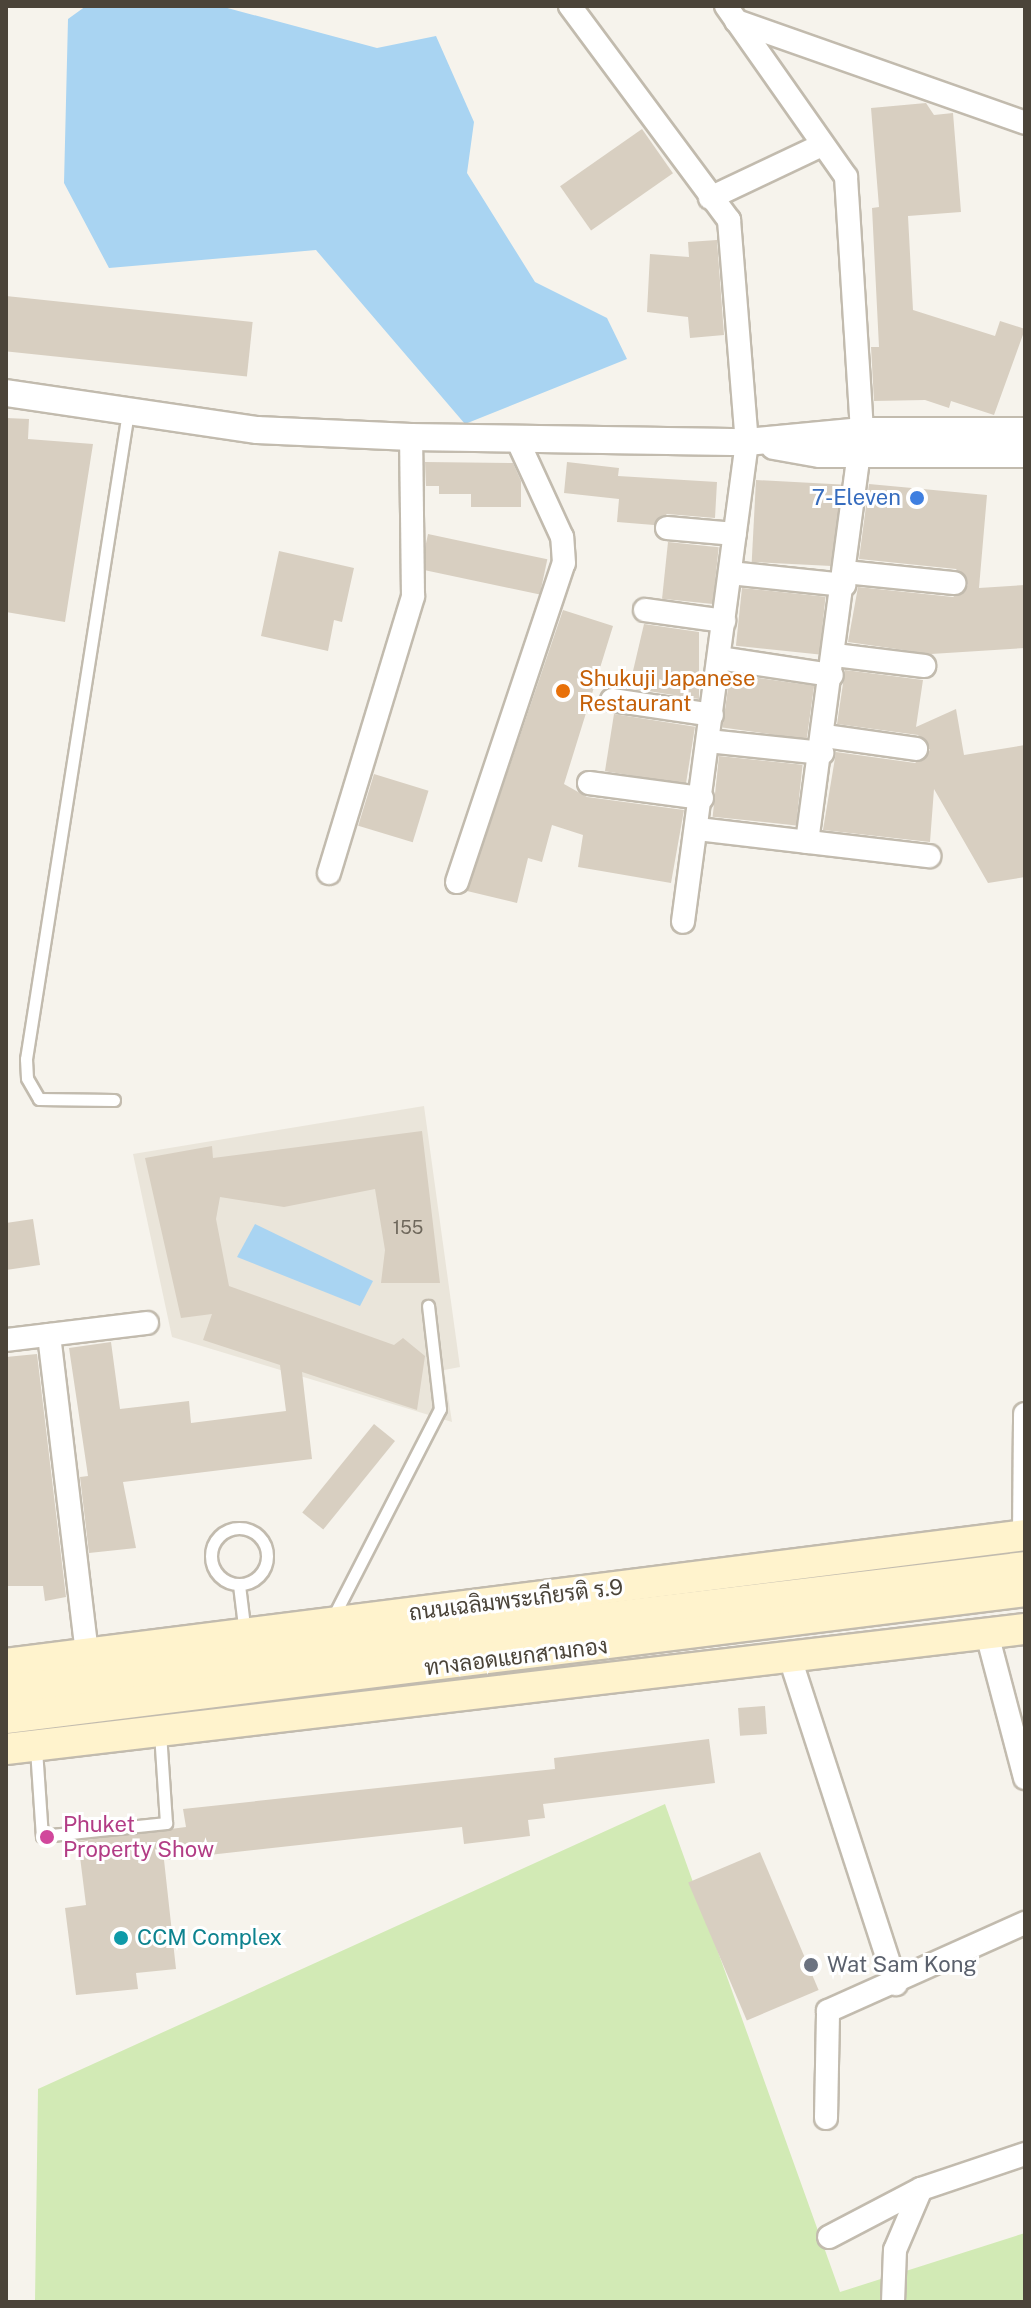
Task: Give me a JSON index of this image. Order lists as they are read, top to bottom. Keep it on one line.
{"streets":{"main road":["ถนนเฉลิมพระเกียรติ ร.9","ทางลอดแยกสามกอง"]},"places":["7-Eleven","Shukuji Japanese Restaurant","Phuket Property Show","CCM Complex","Wat Sam Kong"],"house_numbers":["155"]}
